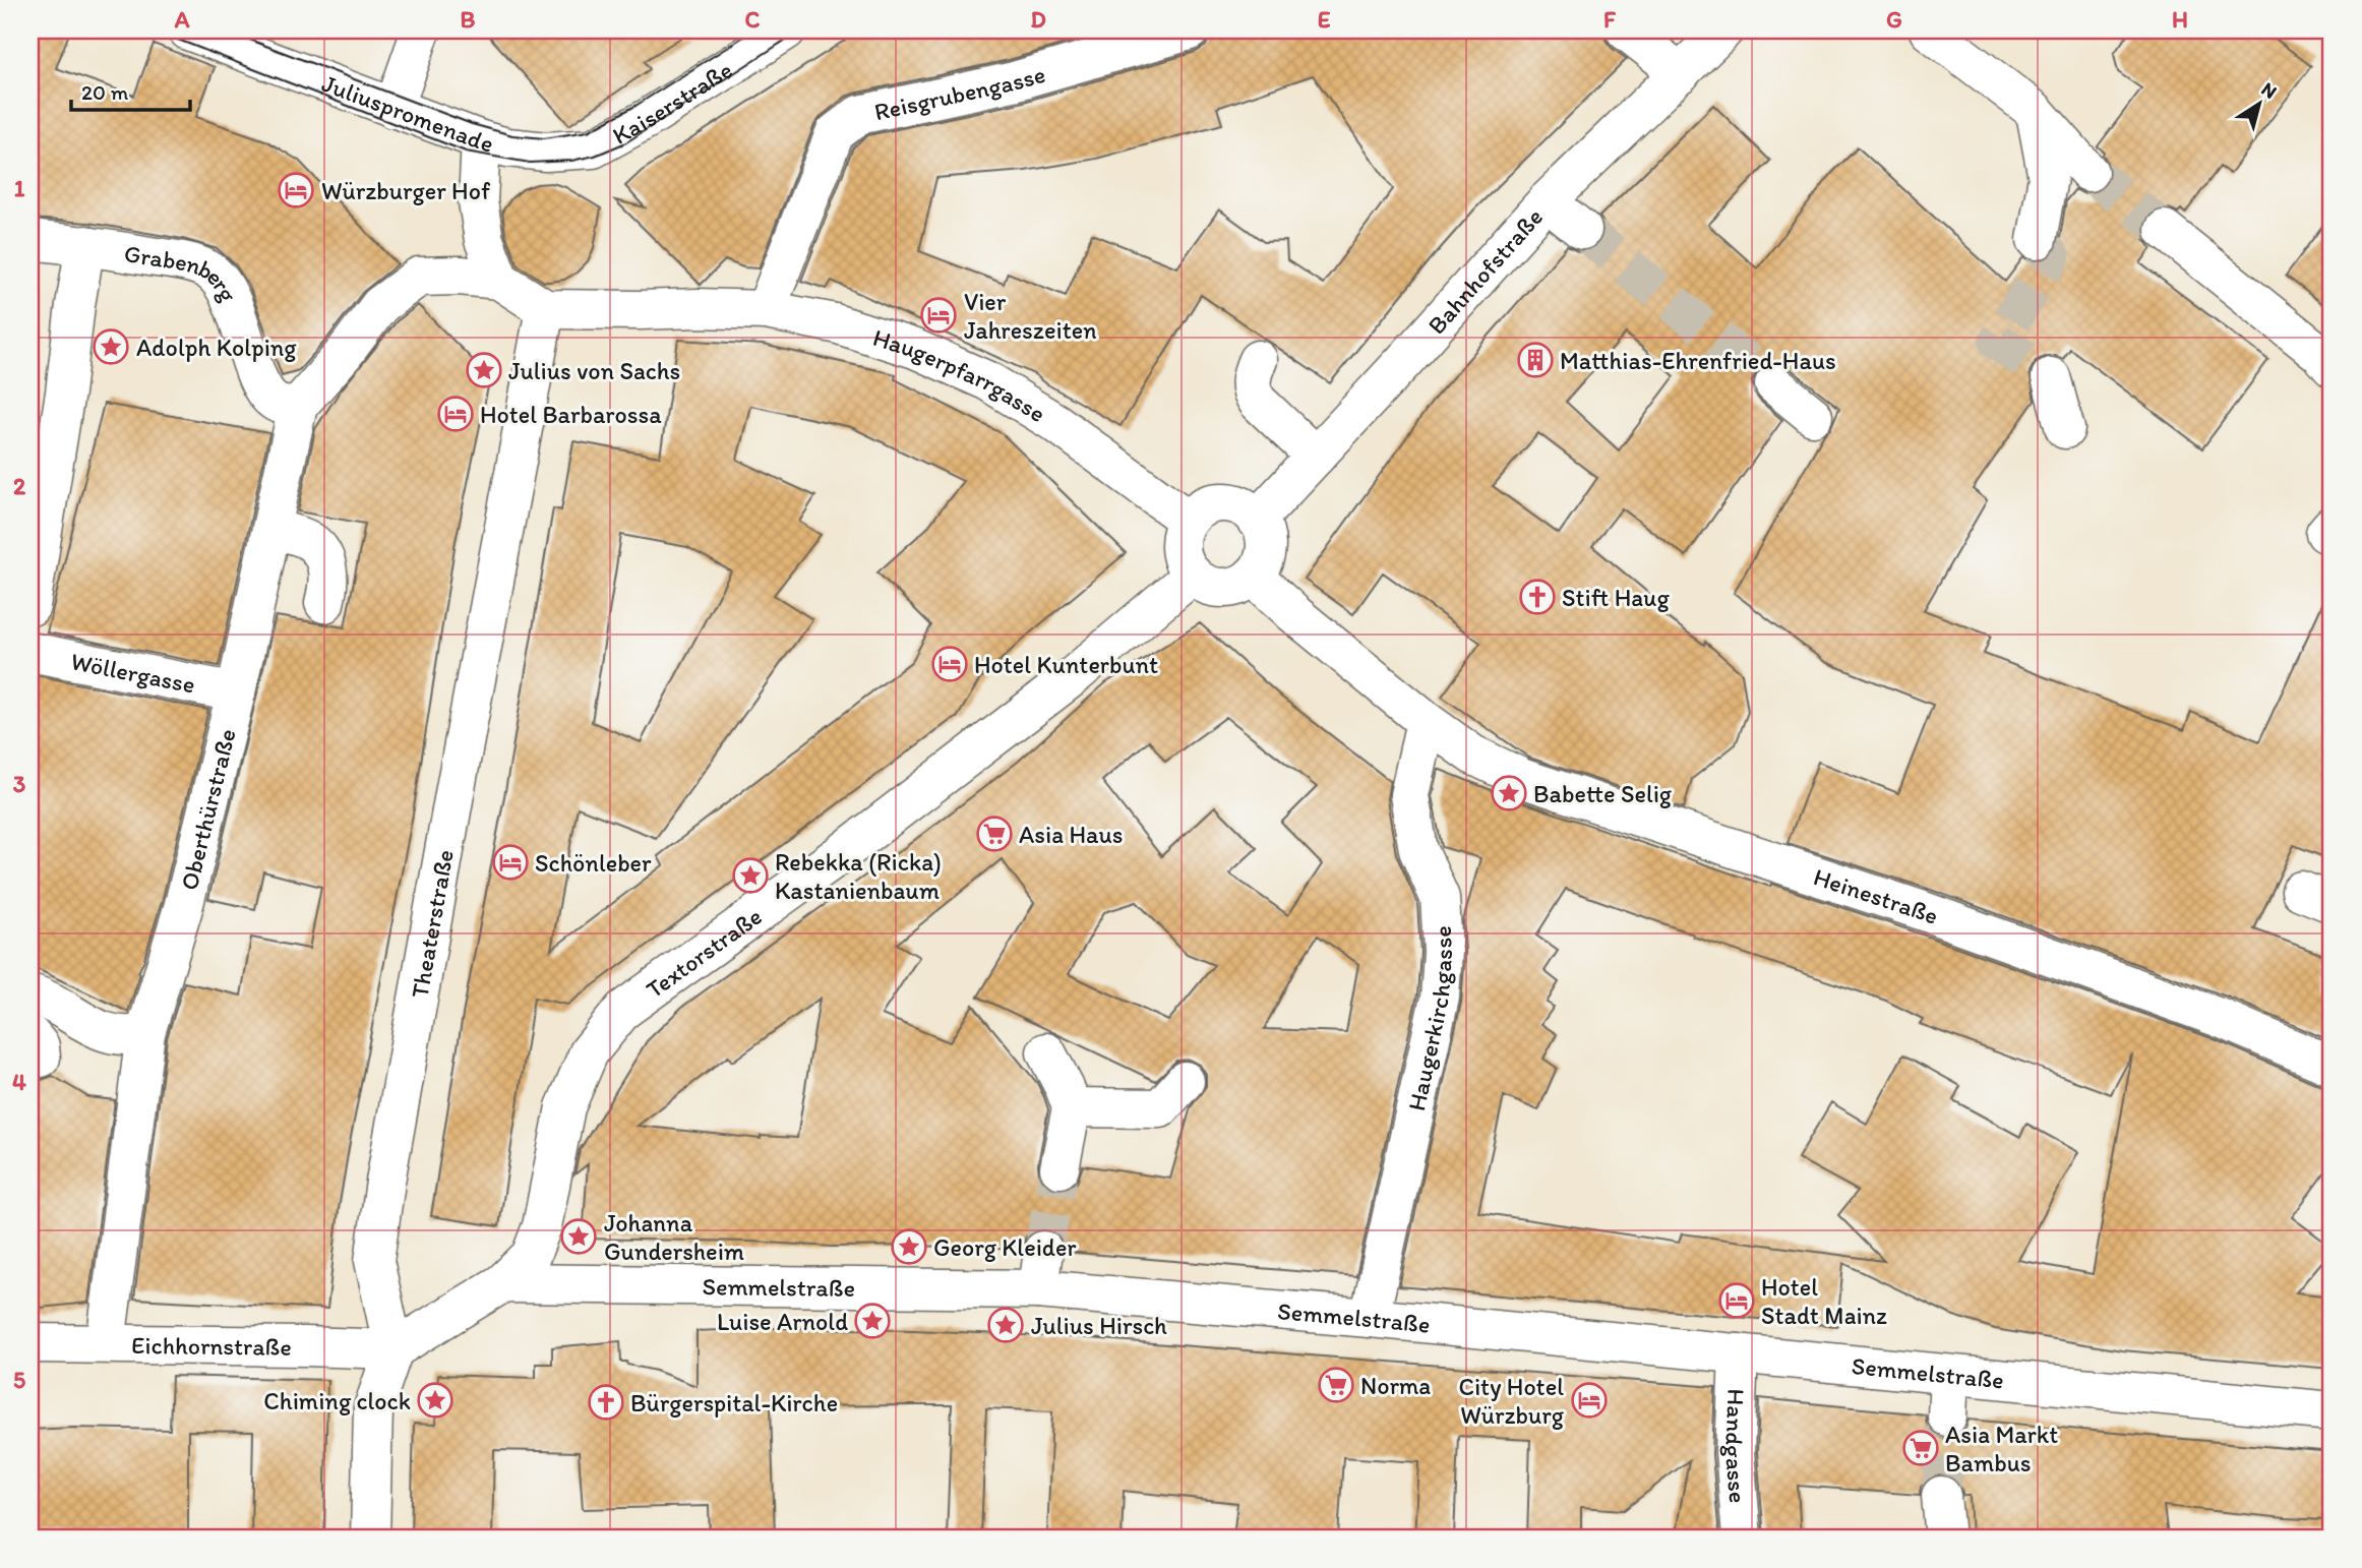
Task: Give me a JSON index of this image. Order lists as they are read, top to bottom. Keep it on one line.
{"streets":{"street":["Reisgrubengasse","Kaiserstraße","Juliuspromenade","Bahnhofstraße","Grabenberg","Haugerpfarrgasse","Wöllergasse","Oberthürstraße","Heinestraße","Theaterstraße","Textorstraße","Haugerkirchgasse","Semmelstraße","Eichhornstraße","Handgasse"]},"crossings":[["Reisgrubengasse","Haugerpfarrgasse"],["Kaiserstraße","Juliuspromenade"],["Bahnhofstraße","Haugerpfarrgasse"],["Bahnhofstraße","Textorstraße"],["Grabenberg","Oberthürstraße"],["Haugerpfarrgasse","Theaterstraße"],["Haugerpfarrgasse","Textorstraße"],["Wöllergasse","Oberthürstraße"],["Oberthürstraße","Eichhornstraße"],["Heinestraße","Haugerkirchgasse"],["Theaterstraße","Eichhornstraße"],["Textorstraße","Semmelstraße"],["Haugerkirchgasse","Semmelstraße"],["Semmelstraße","Handgasse"]],"places":{"hotel":["Würzburger Hof","Vier Jahreszeiten","Hotel Barbarossa","Hotel Kunterbunt","Schönleber","Hotel Stadt Mainz","City Hotel Würzburg"],"place":["Adolph Kolping","Julius von Sachs","Babette Selig","Rebekka (Ricka) Kastanienbaum","Johanna Gundersheim","Georg Kleider","Luise Arnold","Julius Hirsch","Chiming clock"],"building":["Matthias-Ehrenfried-Haus"],"church":["Stift Haug","Bürgerspital-Kirche"],"supermarket":["Asia Haus","Norma","Asia Markt Bambus"]},"scale_bar":"20 m","north":"top right","grid":{"columns":["A","B","C","D","E","F","G","H"],"rows":["1","2","3","4","5"]}}
